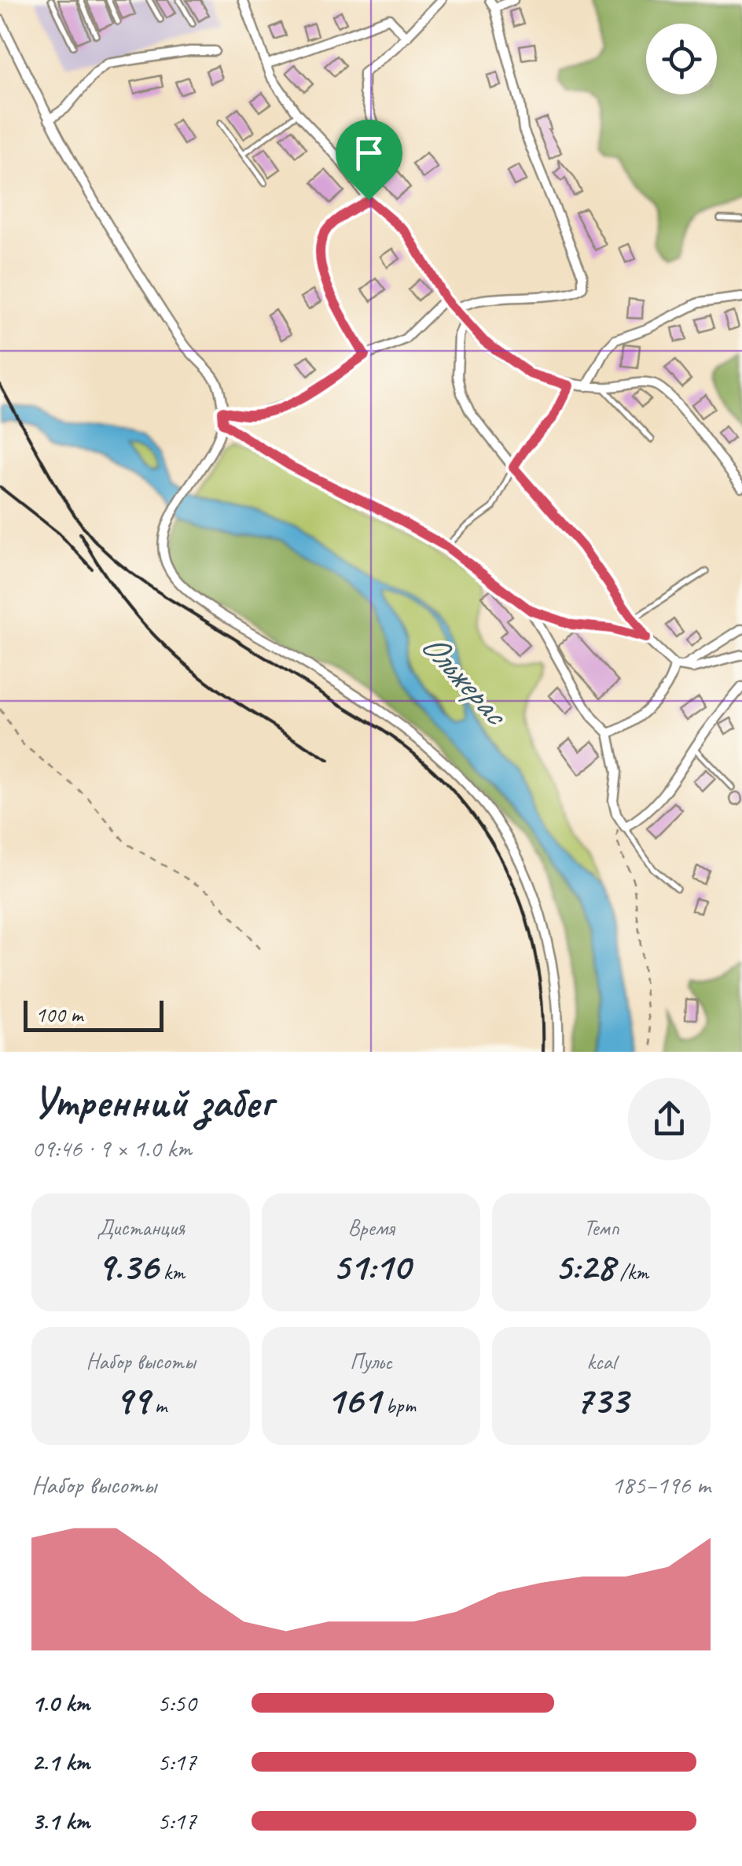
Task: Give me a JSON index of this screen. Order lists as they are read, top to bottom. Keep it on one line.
{"water":["Ольжерас"],"scale_bar":"100 m","page":{"scale":"100 m","heading":["Утренний забег","09:46 · 9 × 1.0 km"],"stats":[["Дистанция","9.36 km"],["Время","51:10"],["Темп","5:28 /km"],["Набор высоты","99 m"],["Пульс","161 bpm"],["kcal","733"]],"chart":["Набор высоты","185–196 m"],"list":[{"name":"1.0 km","note":"5:50"},{"name":"2.1 km","note":"5:17"},{"name":"3.1 km","note":"5:17"}]}}
